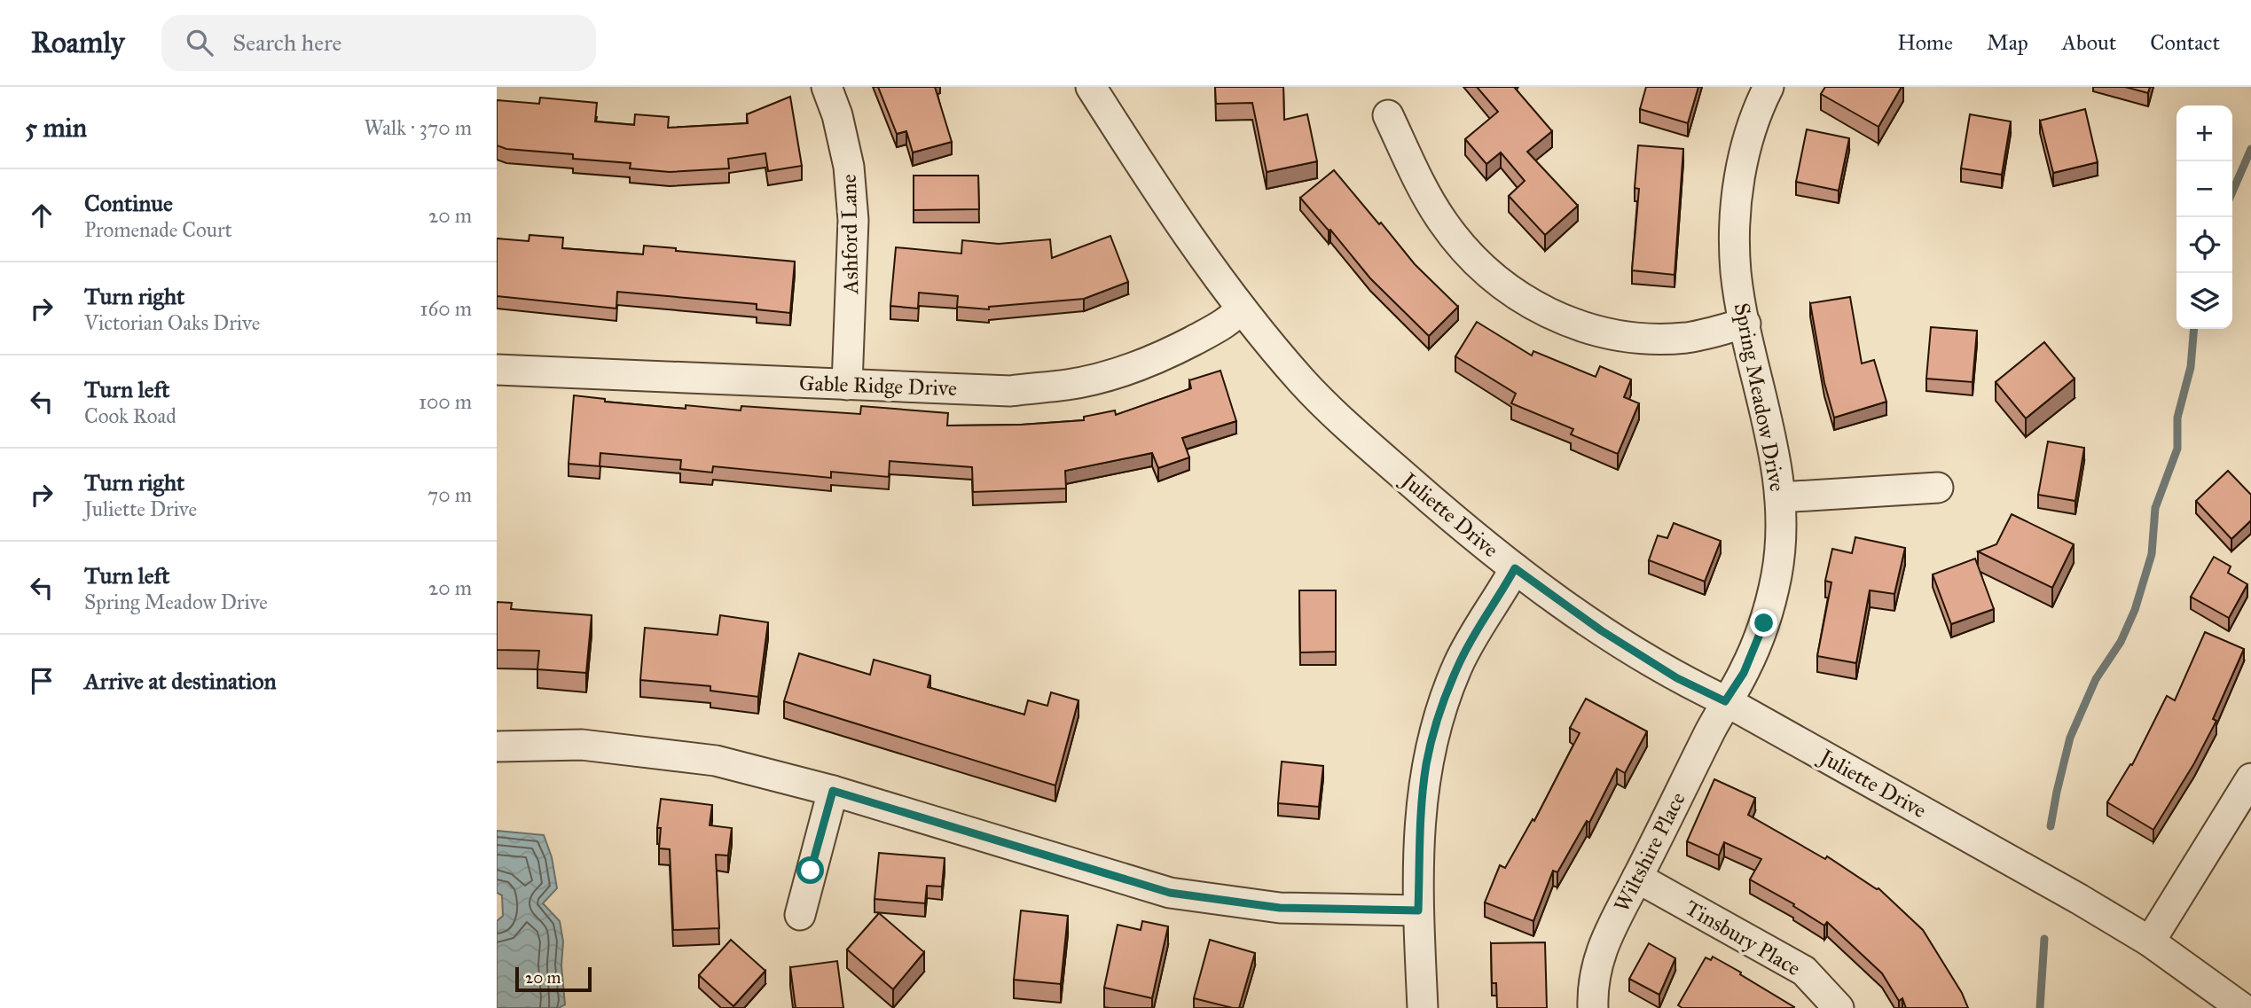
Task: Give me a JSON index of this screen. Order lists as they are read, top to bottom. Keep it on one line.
{"streets":{"street":["Ashford Lane","Gable Ridge Drive","Spring Meadow Drive","Juliette Drive","Wiltshire Place","Tinsbury Place"]},"crossings":[["Ashford Lane","Gable Ridge Drive"],["Gable Ridge Drive","Juliette Drive"],["Spring Meadow Drive","Juliette Drive"],["Spring Meadow Drive","Wiltshire Place"],["Juliette Drive","Wiltshire Place"],["Wiltshire Place","Tinsbury Place"]],"scale_bar":"20 m","page":{"header":"Roamly","search":"Search here","nav":["Home","Map","About","Contact"],"heading":["5 min","Walk · 370 m"],"map_buttons":["+","−"],"list":[["Continue","Promenade Court","20 m"],["Turn right","Victorian Oaks Drive","160 m"],["Turn left","Cook Road","100 m"],["Turn right","Juliette Drive","70 m"],["Turn left","Spring Meadow Drive","20 m"],"Arrive at destination"],"scale":"20 m"}}
